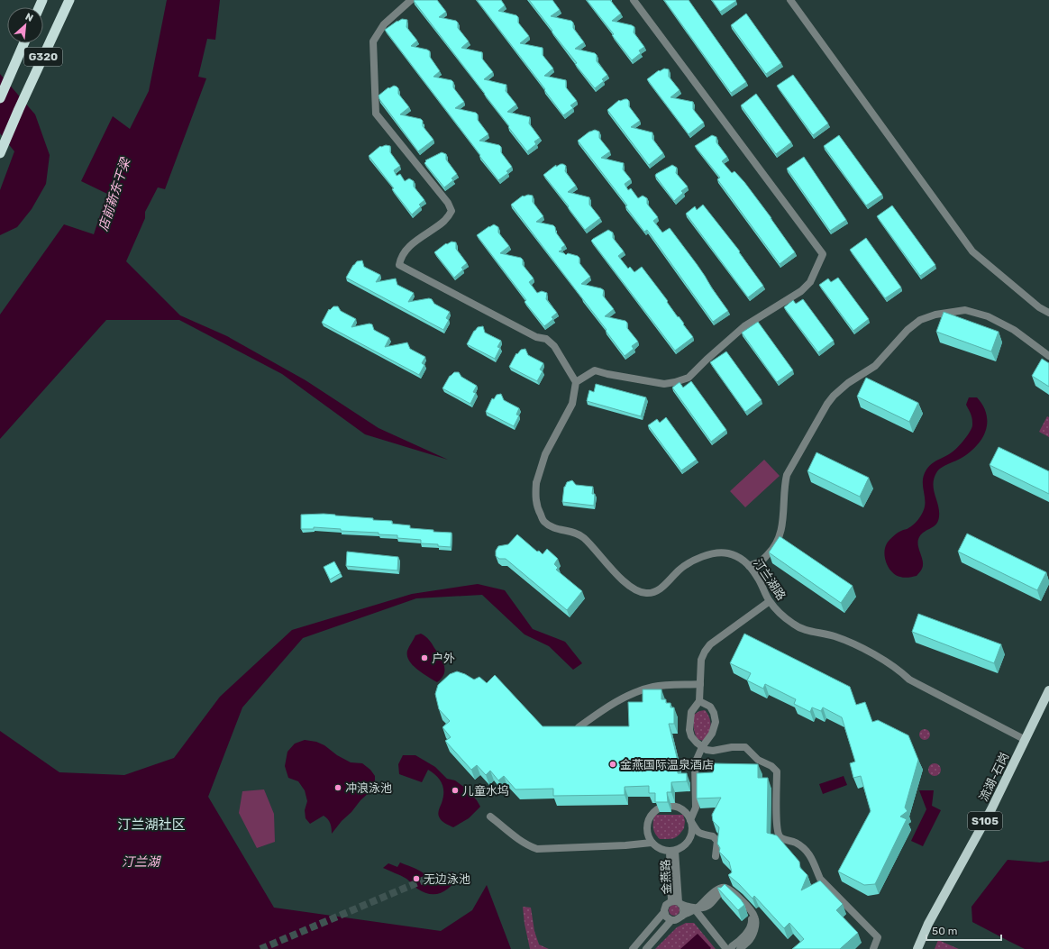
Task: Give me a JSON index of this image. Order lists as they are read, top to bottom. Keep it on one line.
{"streets":{"highway":["G320"],"main road":["流湖-石岗","S105"],"street":["汀兰湖路","金燕路"]},"crossings":[["汀兰湖路","流湖-石岗"]],"districts":["汀兰湖社区"],"water":["店前新东干梁","汀兰湖"],"places":["户外","金燕国际温泉酒店","冲浪泳池","儿童水坞","无边泳池"],"scale_bar":"50 m","north":"top right"}
